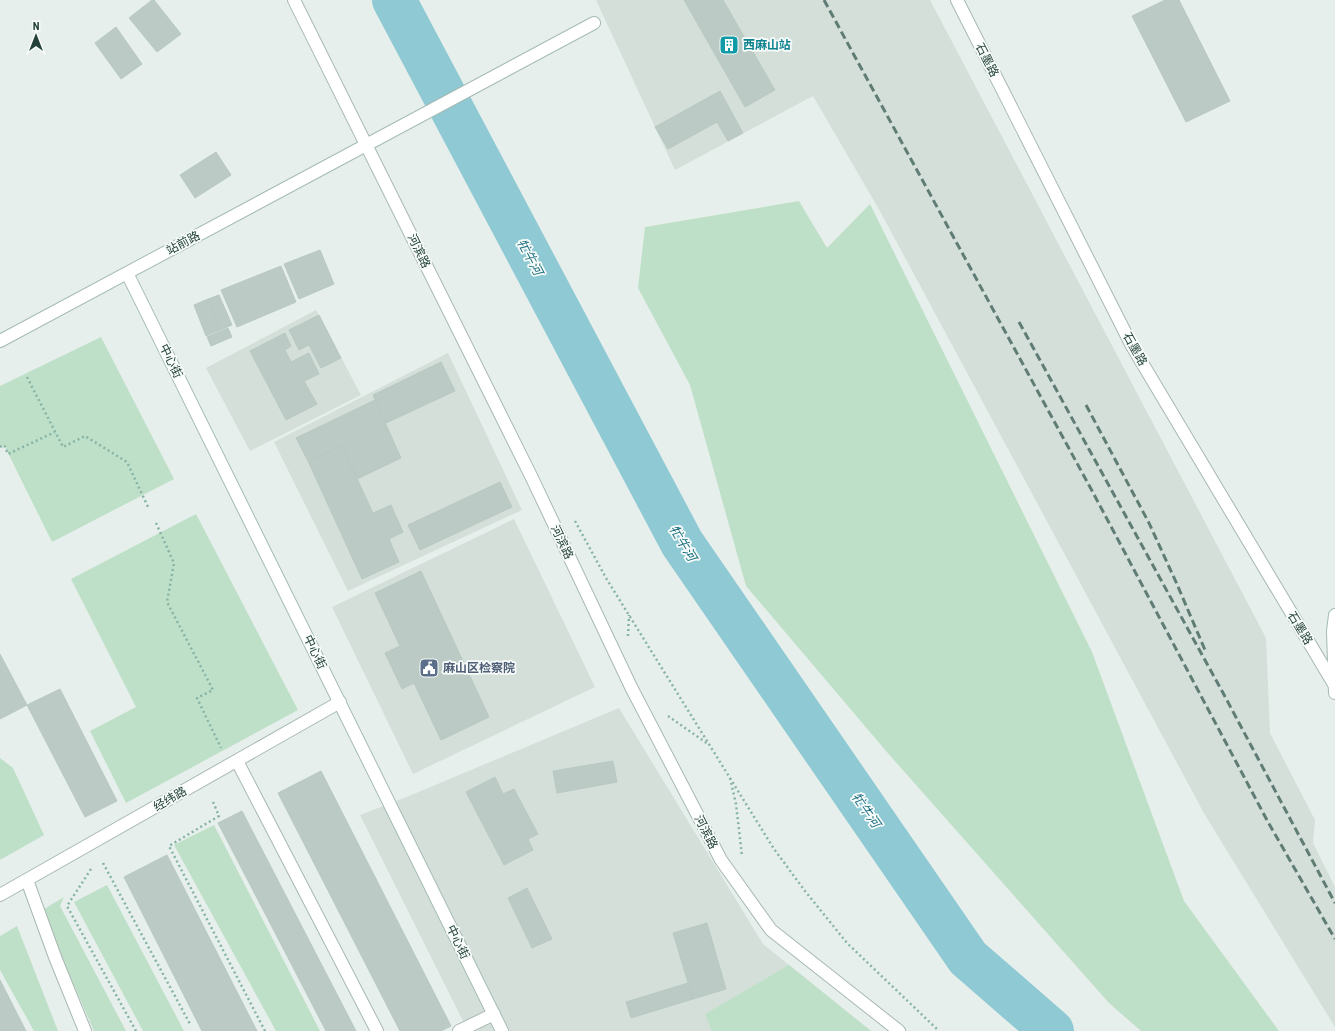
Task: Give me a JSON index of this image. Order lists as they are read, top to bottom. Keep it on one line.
{"streets":{"street":["石墨路","站前路","河滨路","中心街","经纬路"]},"crossings":[["站前路","河滨路"],["站前路","中心街"],["中心街","经纬路"]],"water":["牤牛河"],"places":{"building":["西麻山站"],"public building":["麻山区检察院"]},"north":"top"}
